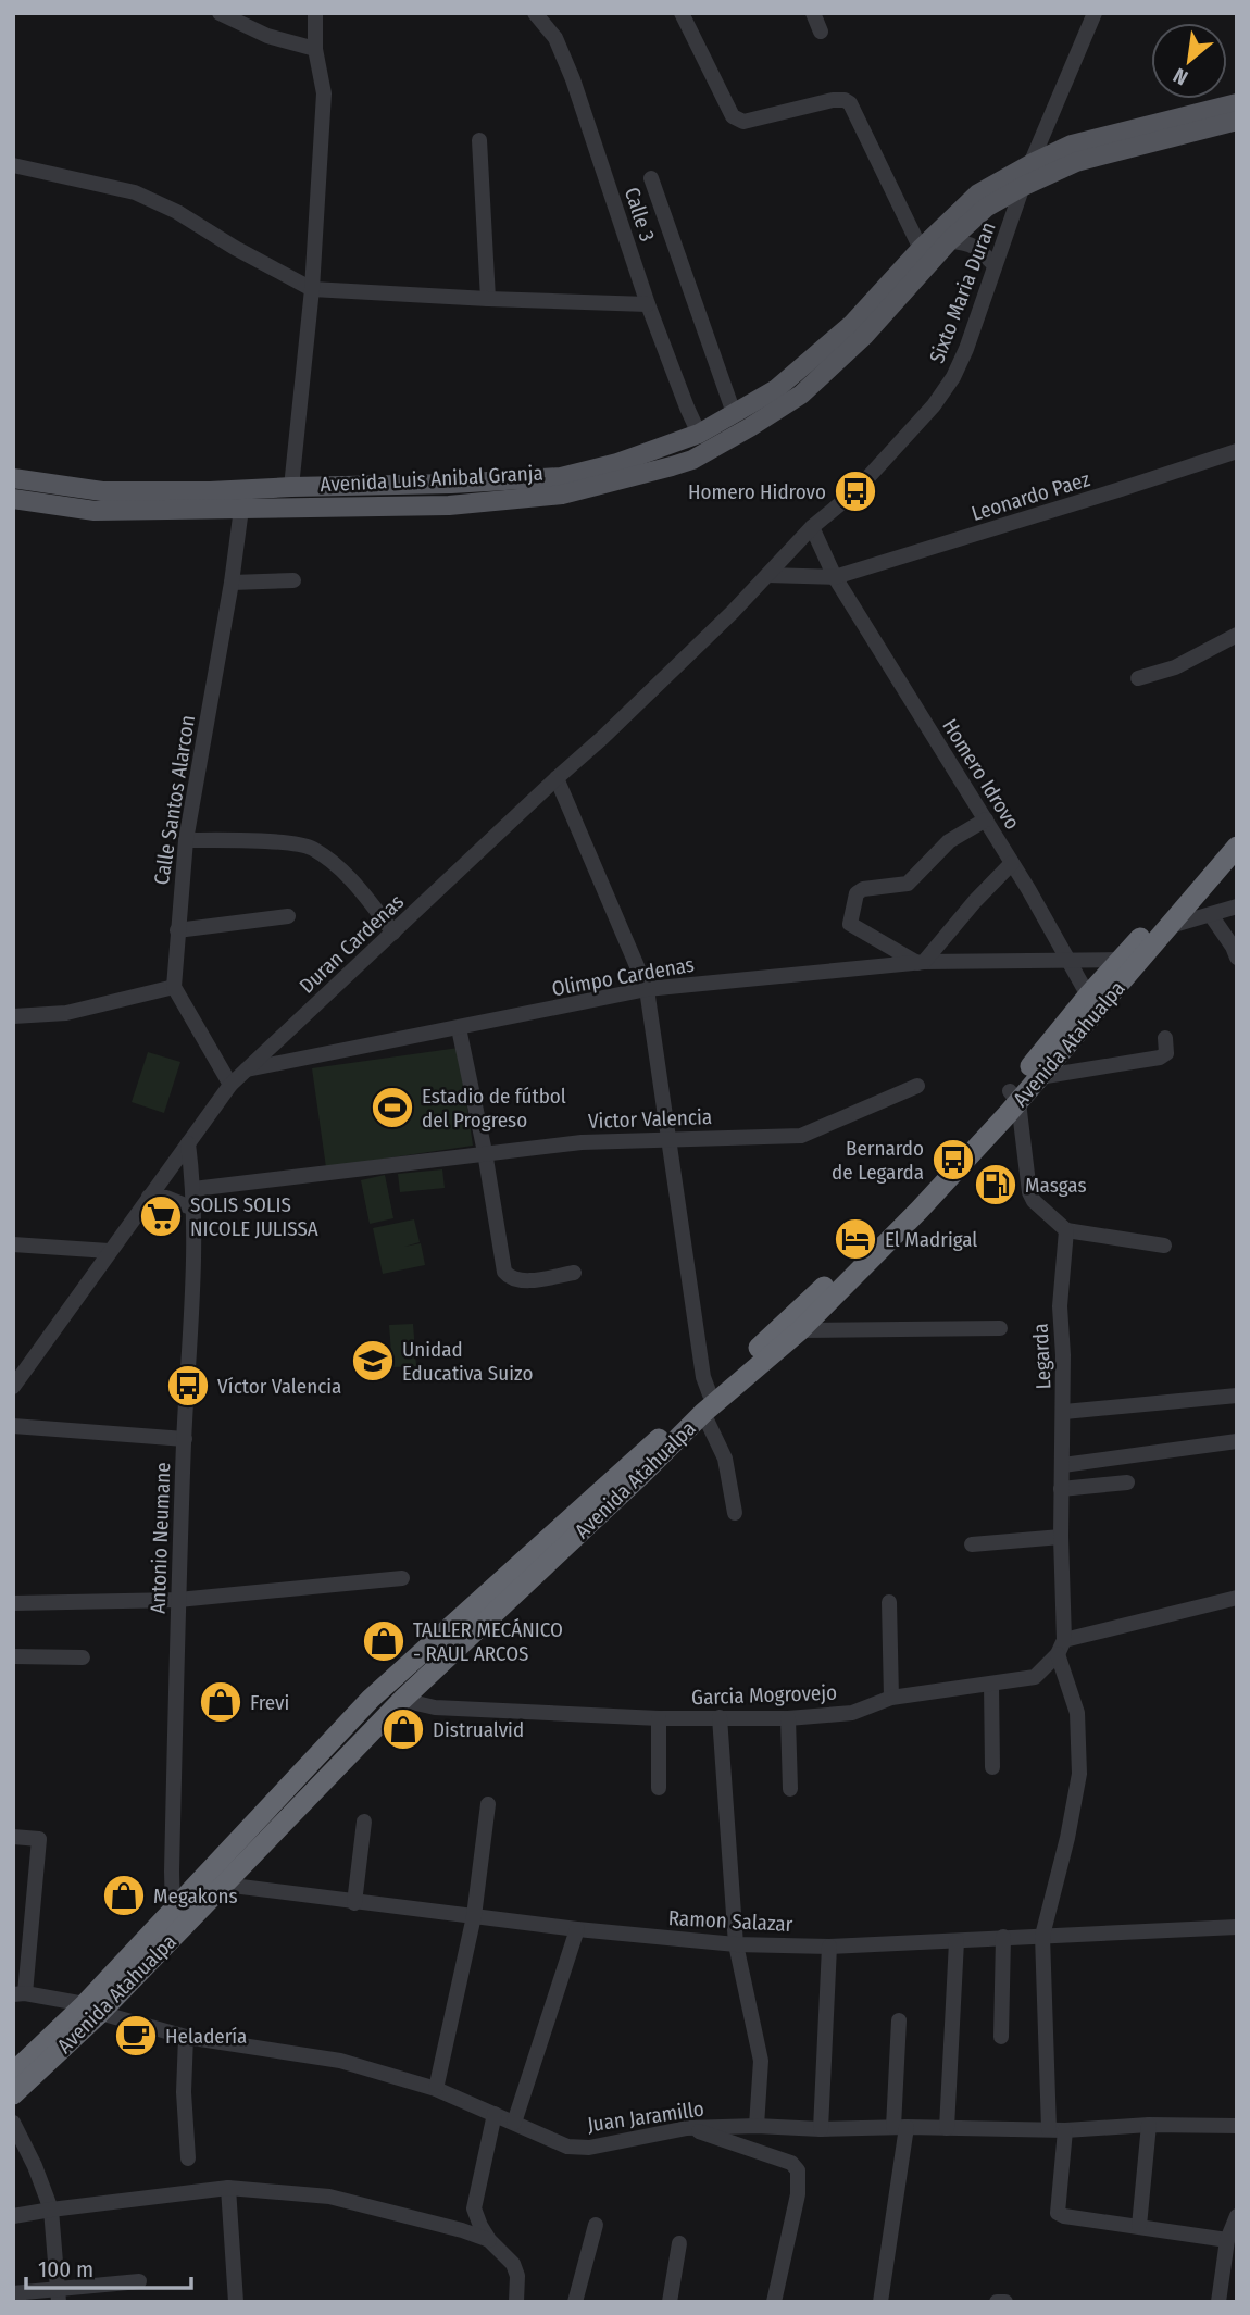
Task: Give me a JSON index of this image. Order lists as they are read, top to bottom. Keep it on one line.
{"streets":{"highway":["Avenida Atahualpa"],"main road":["Avenida Luis Anibal Granja"],"street":["Calle 3","Sixto Maria Duran","Leonardo Paez","Homero Idrovo","Calle Santos Alarcon","Duran Cardenas","Olimpo Cardenas","Victor Valencia","Legarda","Antonio Neumane","Garcia Mogrovejo","Ramon Salazar","Juan Jaramillo"]},"crossings":[["Calle 3","Avenida Luis Anibal Granja"],["Sixto Maria Duran","Avenida Luis Anibal Granja"],["Sixto Maria Duran","Homero Idrovo"],["Sixto Maria Duran","Duran Cardenas"],["Avenida Luis Anibal Granja","Calle Santos Alarcon"],["Leonardo Paez","Homero Idrovo"],["Homero Idrovo","Olimpo Cardenas"],["Homero Idrovo","Avenida Atahualpa"],["Duran Cardenas","Olimpo Cardenas"],["Duran Cardenas","Antonio Neumane"],["Olimpo Cardenas","Avenida Atahualpa"],["Avenida Atahualpa","Antonio Neumane"],["Avenida Atahualpa","Garcia Mogrovejo"],["Avenida Atahualpa","Ramon Salazar"],["Avenida Atahualpa","Juan Jaramillo"],["Victor Valencia","Antonio Neumane"],["Legarda","Garcia Mogrovejo"],["Legarda","Ramon Salazar"],["Legarda","Juan Jaramillo"]],"places":{"bus stop":["Homero Hidrovo","Bernardo de Legarda","Víctor Valencia"],"sports":["Estadio de fútbol del Progreso"],"fuel station":["Masgas"],"supermarket":["SOLIS SOLIS NICOLE JULISSA"],"hotel":["El Madrigal"],"school or university":["Unidad Educativa Suizo"],"shop":["TALLER MECÁNICO - RAUL ARCOS","Frevi","Distrualvid","Megakons"],"cafe":["Heladería"]},"scale_bar":"100 m","north":"bottom left"}
